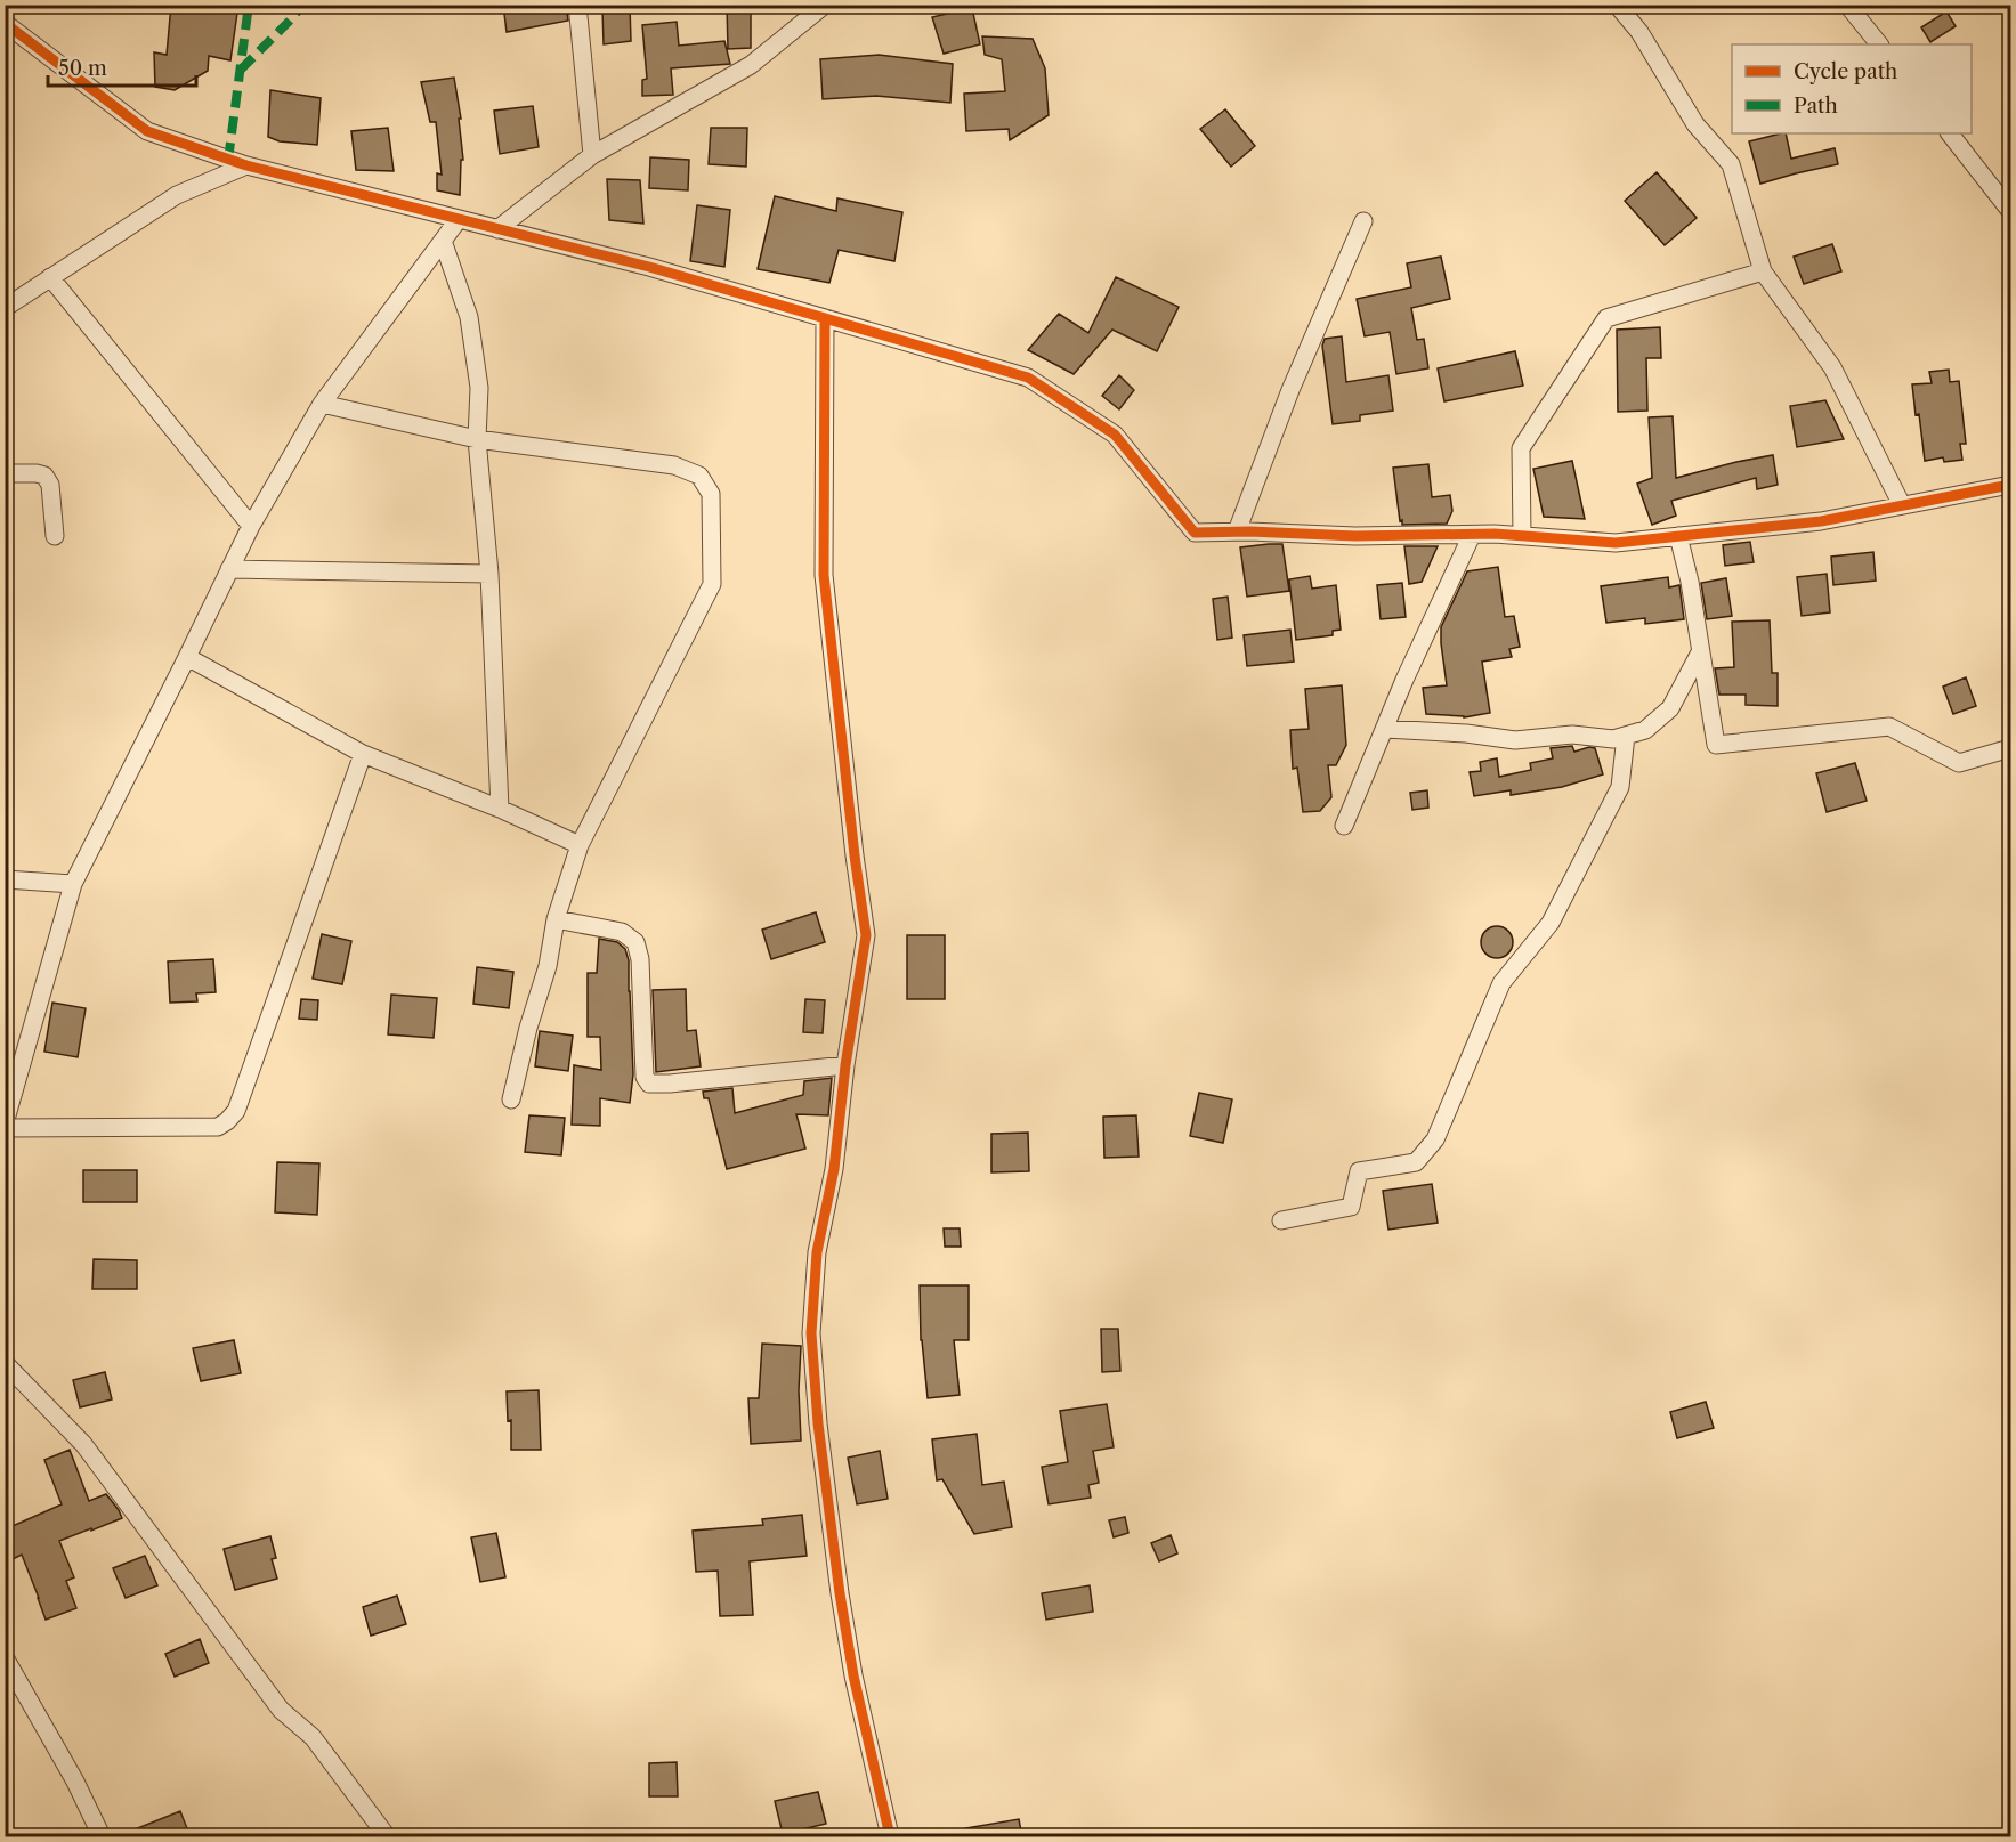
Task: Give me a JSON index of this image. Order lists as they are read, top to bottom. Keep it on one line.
{"legend":["Cycle path","Path"],"scale_bar":"50 m"}
